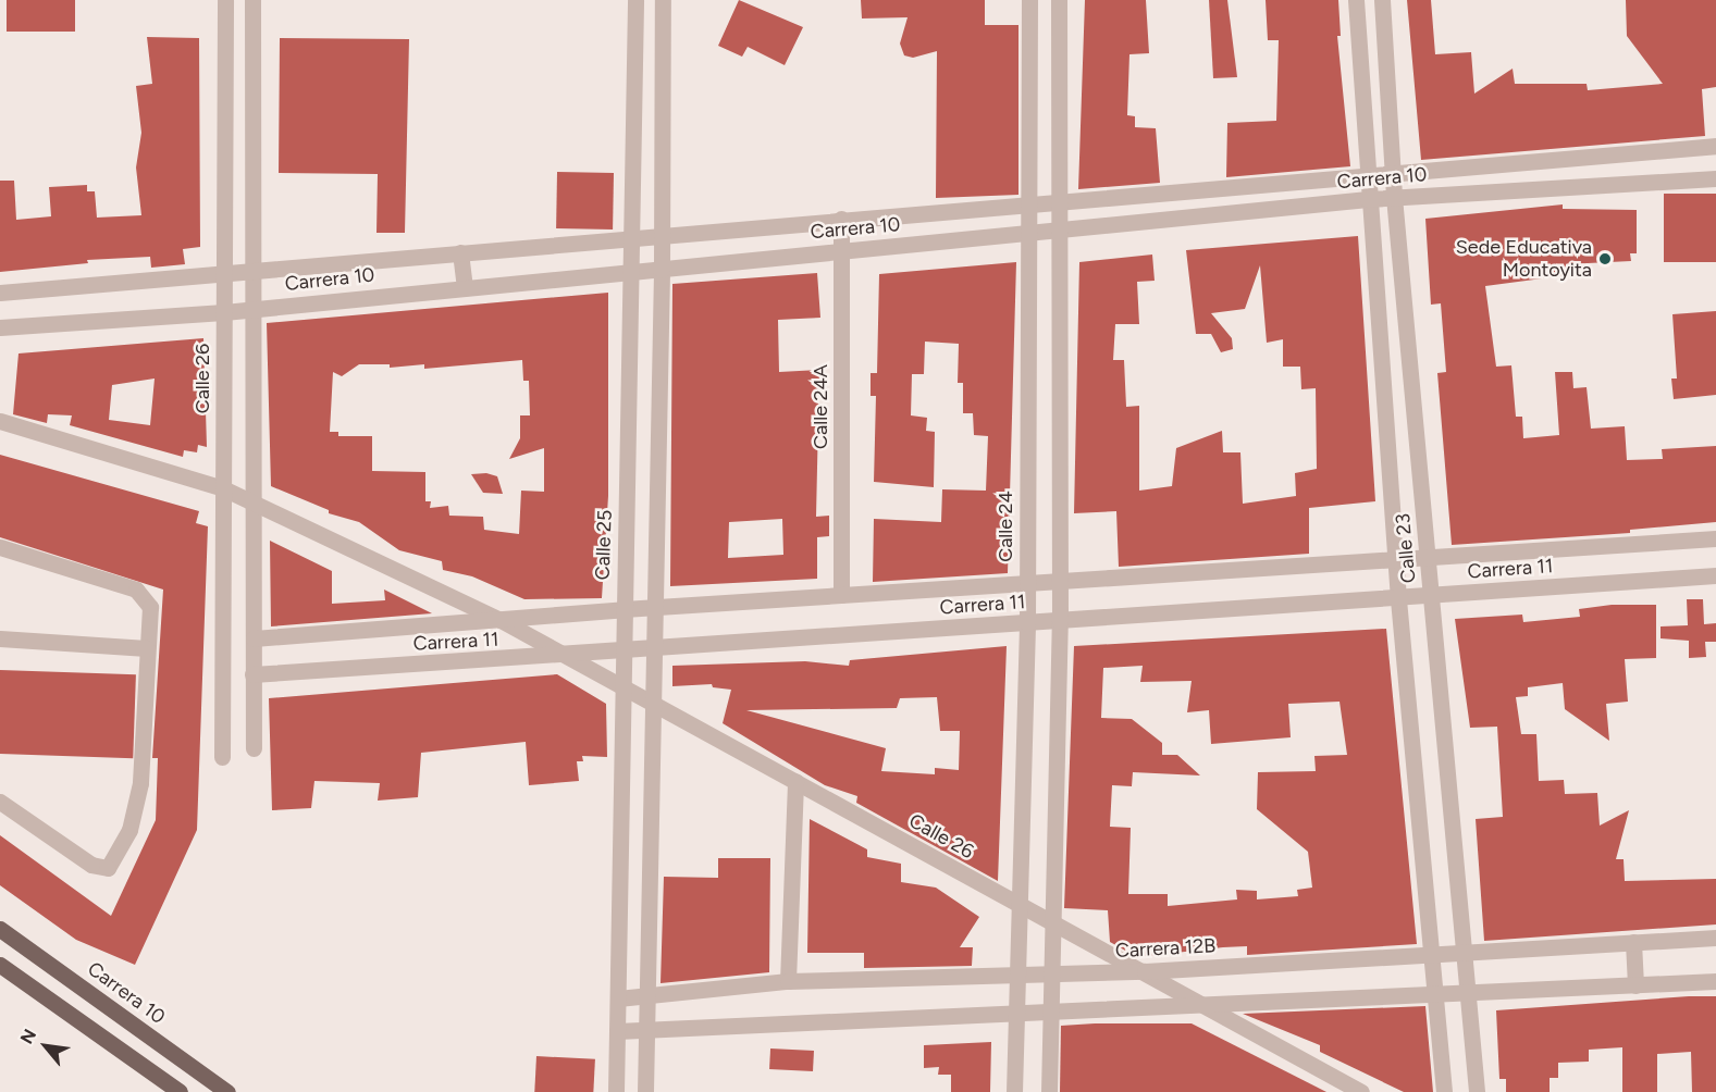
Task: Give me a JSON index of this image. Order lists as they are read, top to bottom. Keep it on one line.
{"streets":{"main road":["Carrera 10"],"street":["Calle 26","Calle 24A","Calle 24","Calle 25","Calle 23","Carrera 11","Carrera 12B"]},"crossings":[["Carrera 10","Calle 26"],["Carrera 10","Calle 24A"],["Carrera 10","Calle 24"],["Carrera 10","Calle 25"],["Carrera 10","Calle 23"],["Calle 26","Calle 24"],["Calle 26","Calle 25"],["Calle 26","Carrera 11"],["Calle 26","Carrera 12B"],["Calle 24A","Carrera 11"],["Calle 24","Carrera 11"],["Calle 24","Carrera 12B"],["Calle 25","Carrera 11"],["Calle 25","Carrera 12B"],["Calle 23","Carrera 11"],["Calle 23","Carrera 12B"]],"places":["Sede Educativa Montoyita"],"north":"top left"}
